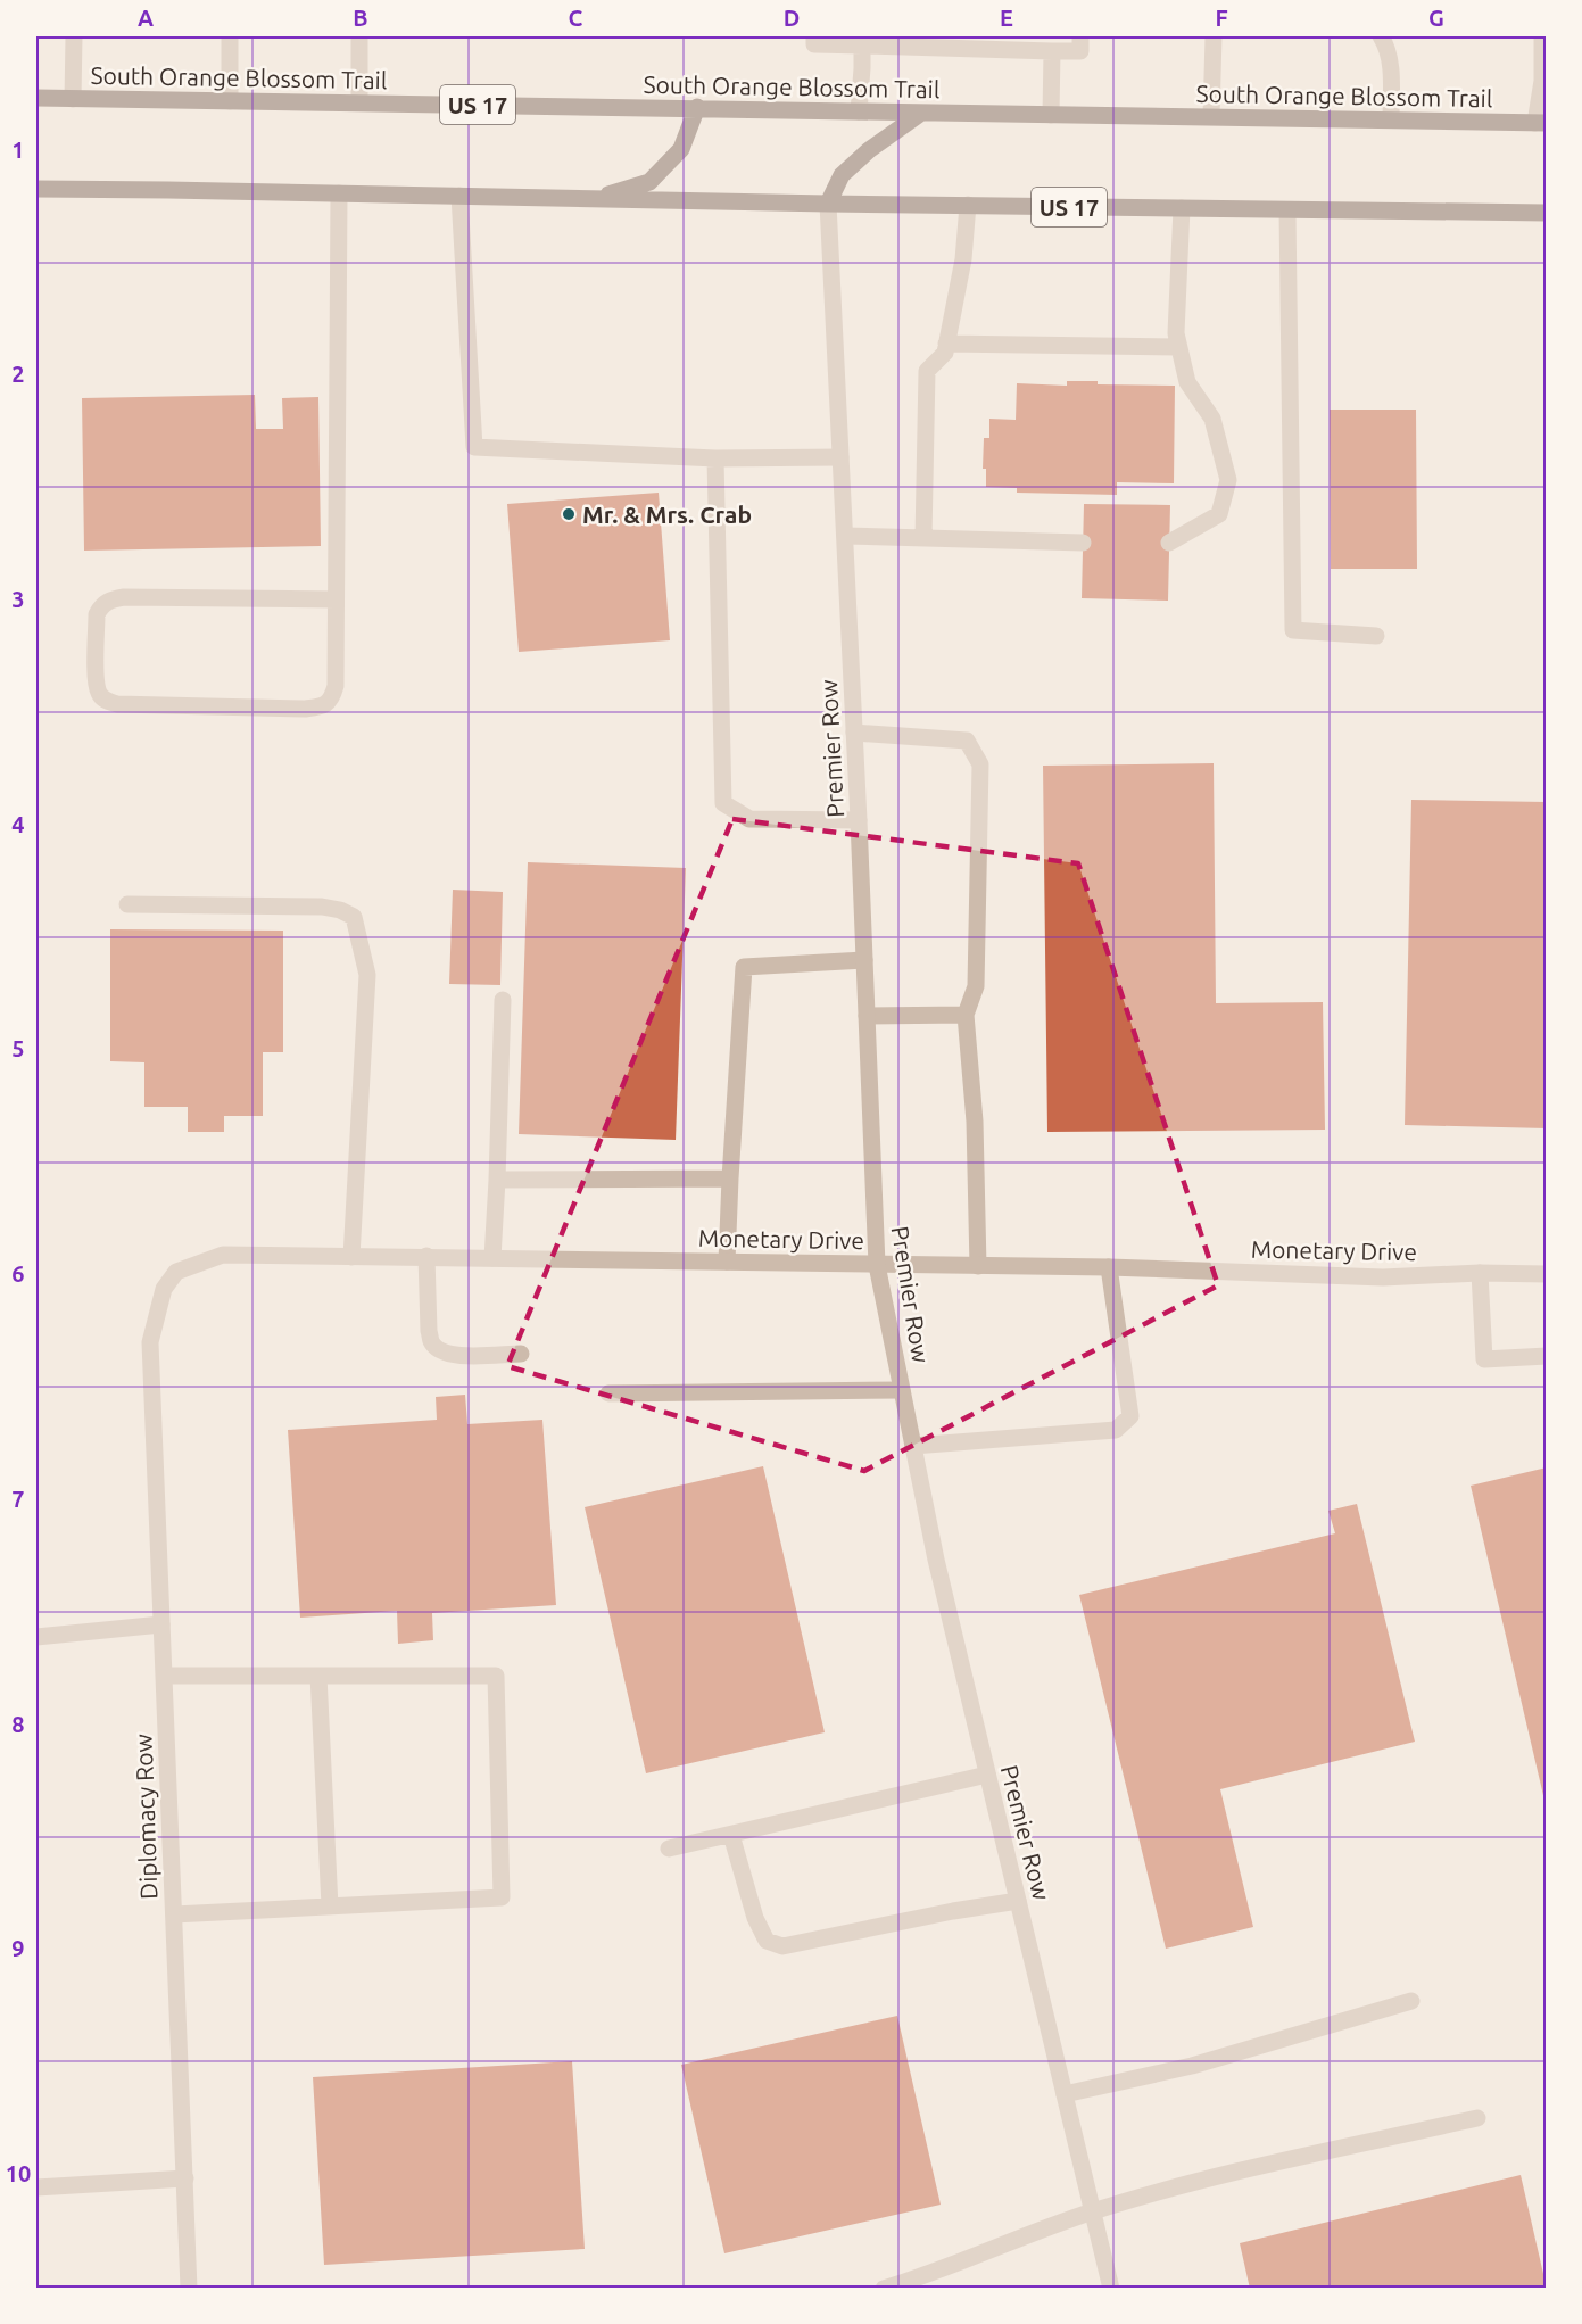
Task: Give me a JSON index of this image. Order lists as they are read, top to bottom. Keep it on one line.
{"streets":{"main road":["South Orange Blossom Trail","US 17"],"street":["Premier Row","Monetary Drive","Diplomacy Row"]},"crossings":[["US 17","Premier Row"],["Premier Row","Monetary Drive"],["Monetary Drive","Diplomacy Row"]],"places":["Mr. & Mrs. Crab"],"grid":{"columns":["A","B","C","D","E","F","G"],"rows":["1","2","3","4","5","6","7","8","9","10"]}}
